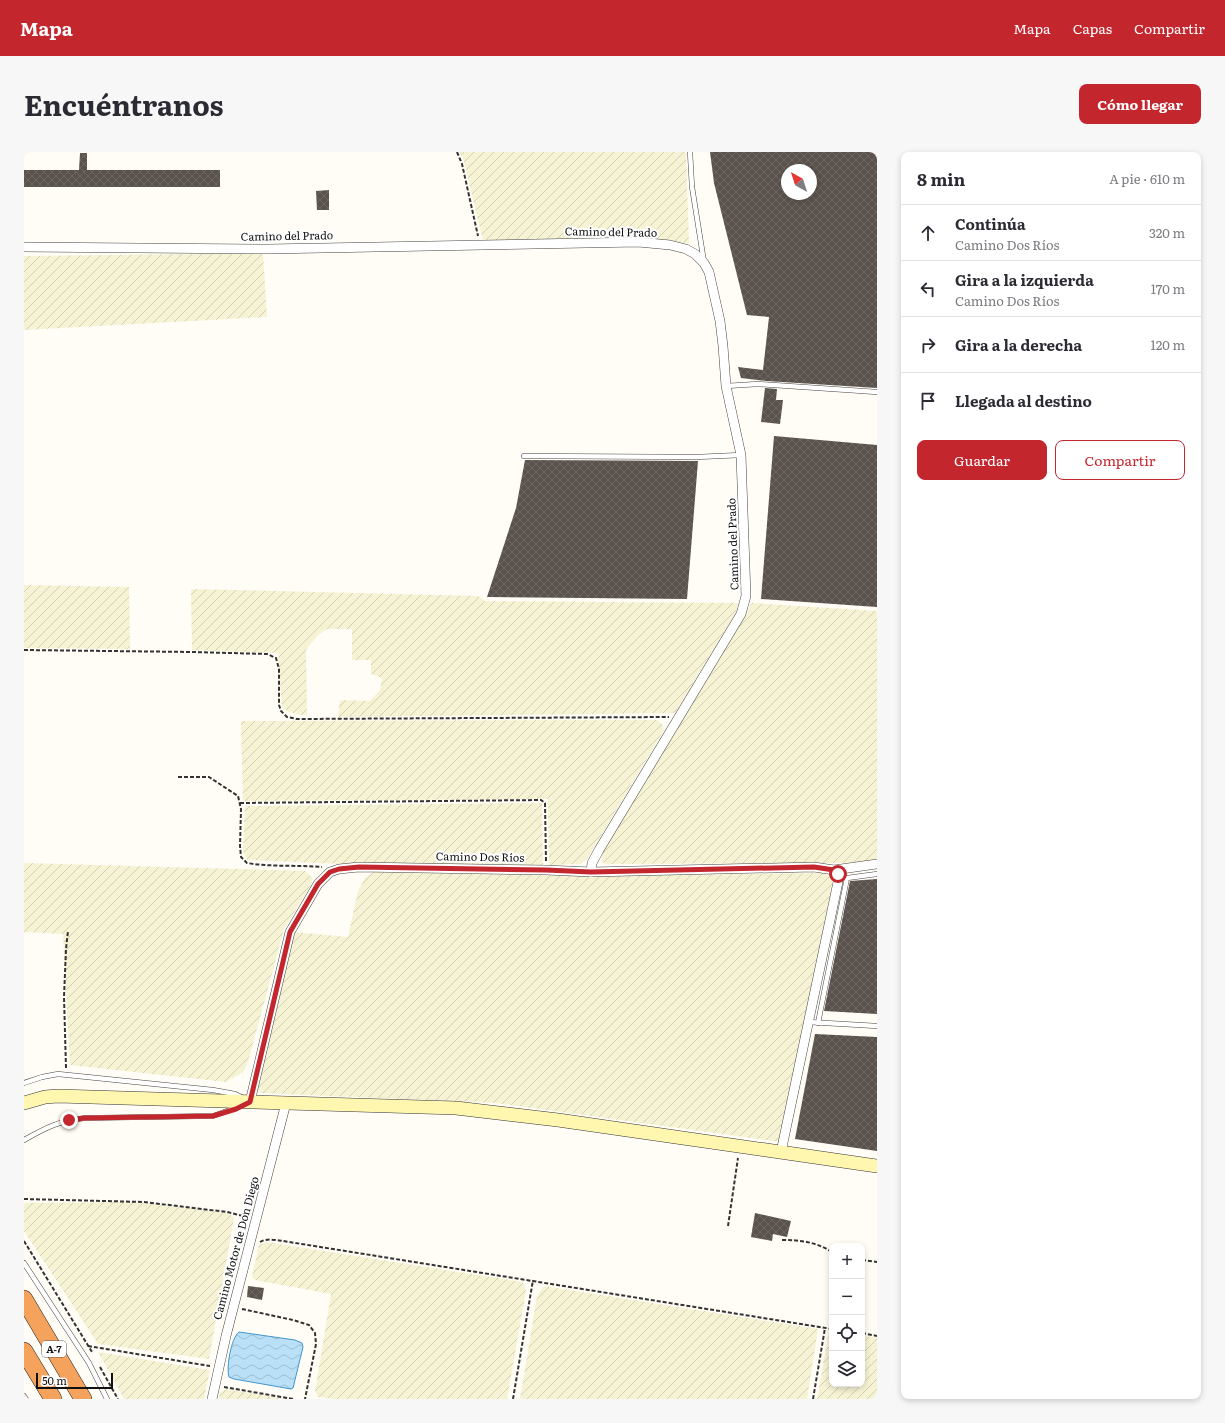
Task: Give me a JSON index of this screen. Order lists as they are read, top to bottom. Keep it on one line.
{"streets":{"highway":["A-7"],"street":["Camino del Prado","Camino Dos Ríos","Camino Motor de Don Diego"]},"crossings":[["Camino del Prado","Camino Dos Ríos"]],"scale_bar":"50 m","north":"top left","page":{"header":"Mapa","nav":["Mapa","Capas","Compartir"],"title":"Encuéntranos","buttons":["Cómo llegar",["Guardar","Compartir"]],"heading":["8 min","A pie · 610 m"],"list":[["Continúa","Camino Dos Ríos","320 m"],["Gira a la izquierda","Camino Dos Ríos","170 m"],["Gira a la derecha","120 m"],"Llegada al destino"],"map_buttons":["+","−"],"scale":"50 m"}}
